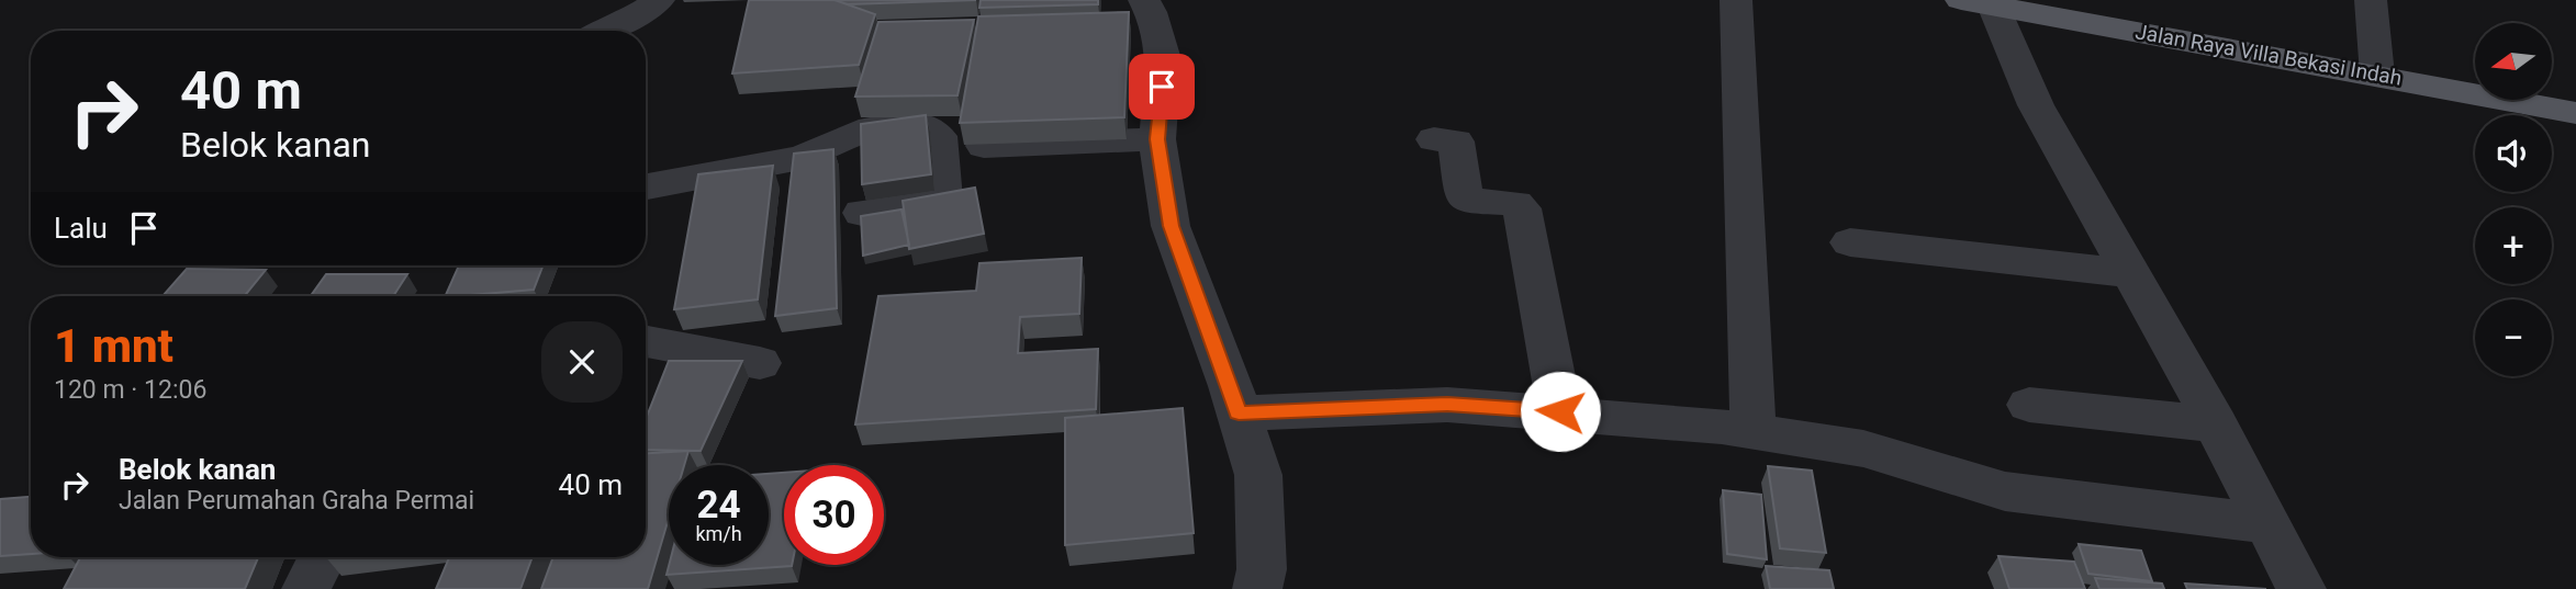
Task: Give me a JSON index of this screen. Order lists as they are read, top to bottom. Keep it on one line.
{"streets":{"main road":["Jalan Raya Villa Bekasi Indah"]},"north":"left","page":{"map_buttons":["+","−"],"turn":["40 m","Belok kanan"],"then":"Lalu","heading":["1 mnt","120 m · 12:06"],"list":[{"name":"Belok kanan","note":"Jalan Perumahan Graha Permai","value":"40 m"}],"speed":"24 km/h","limit":"30"}}
